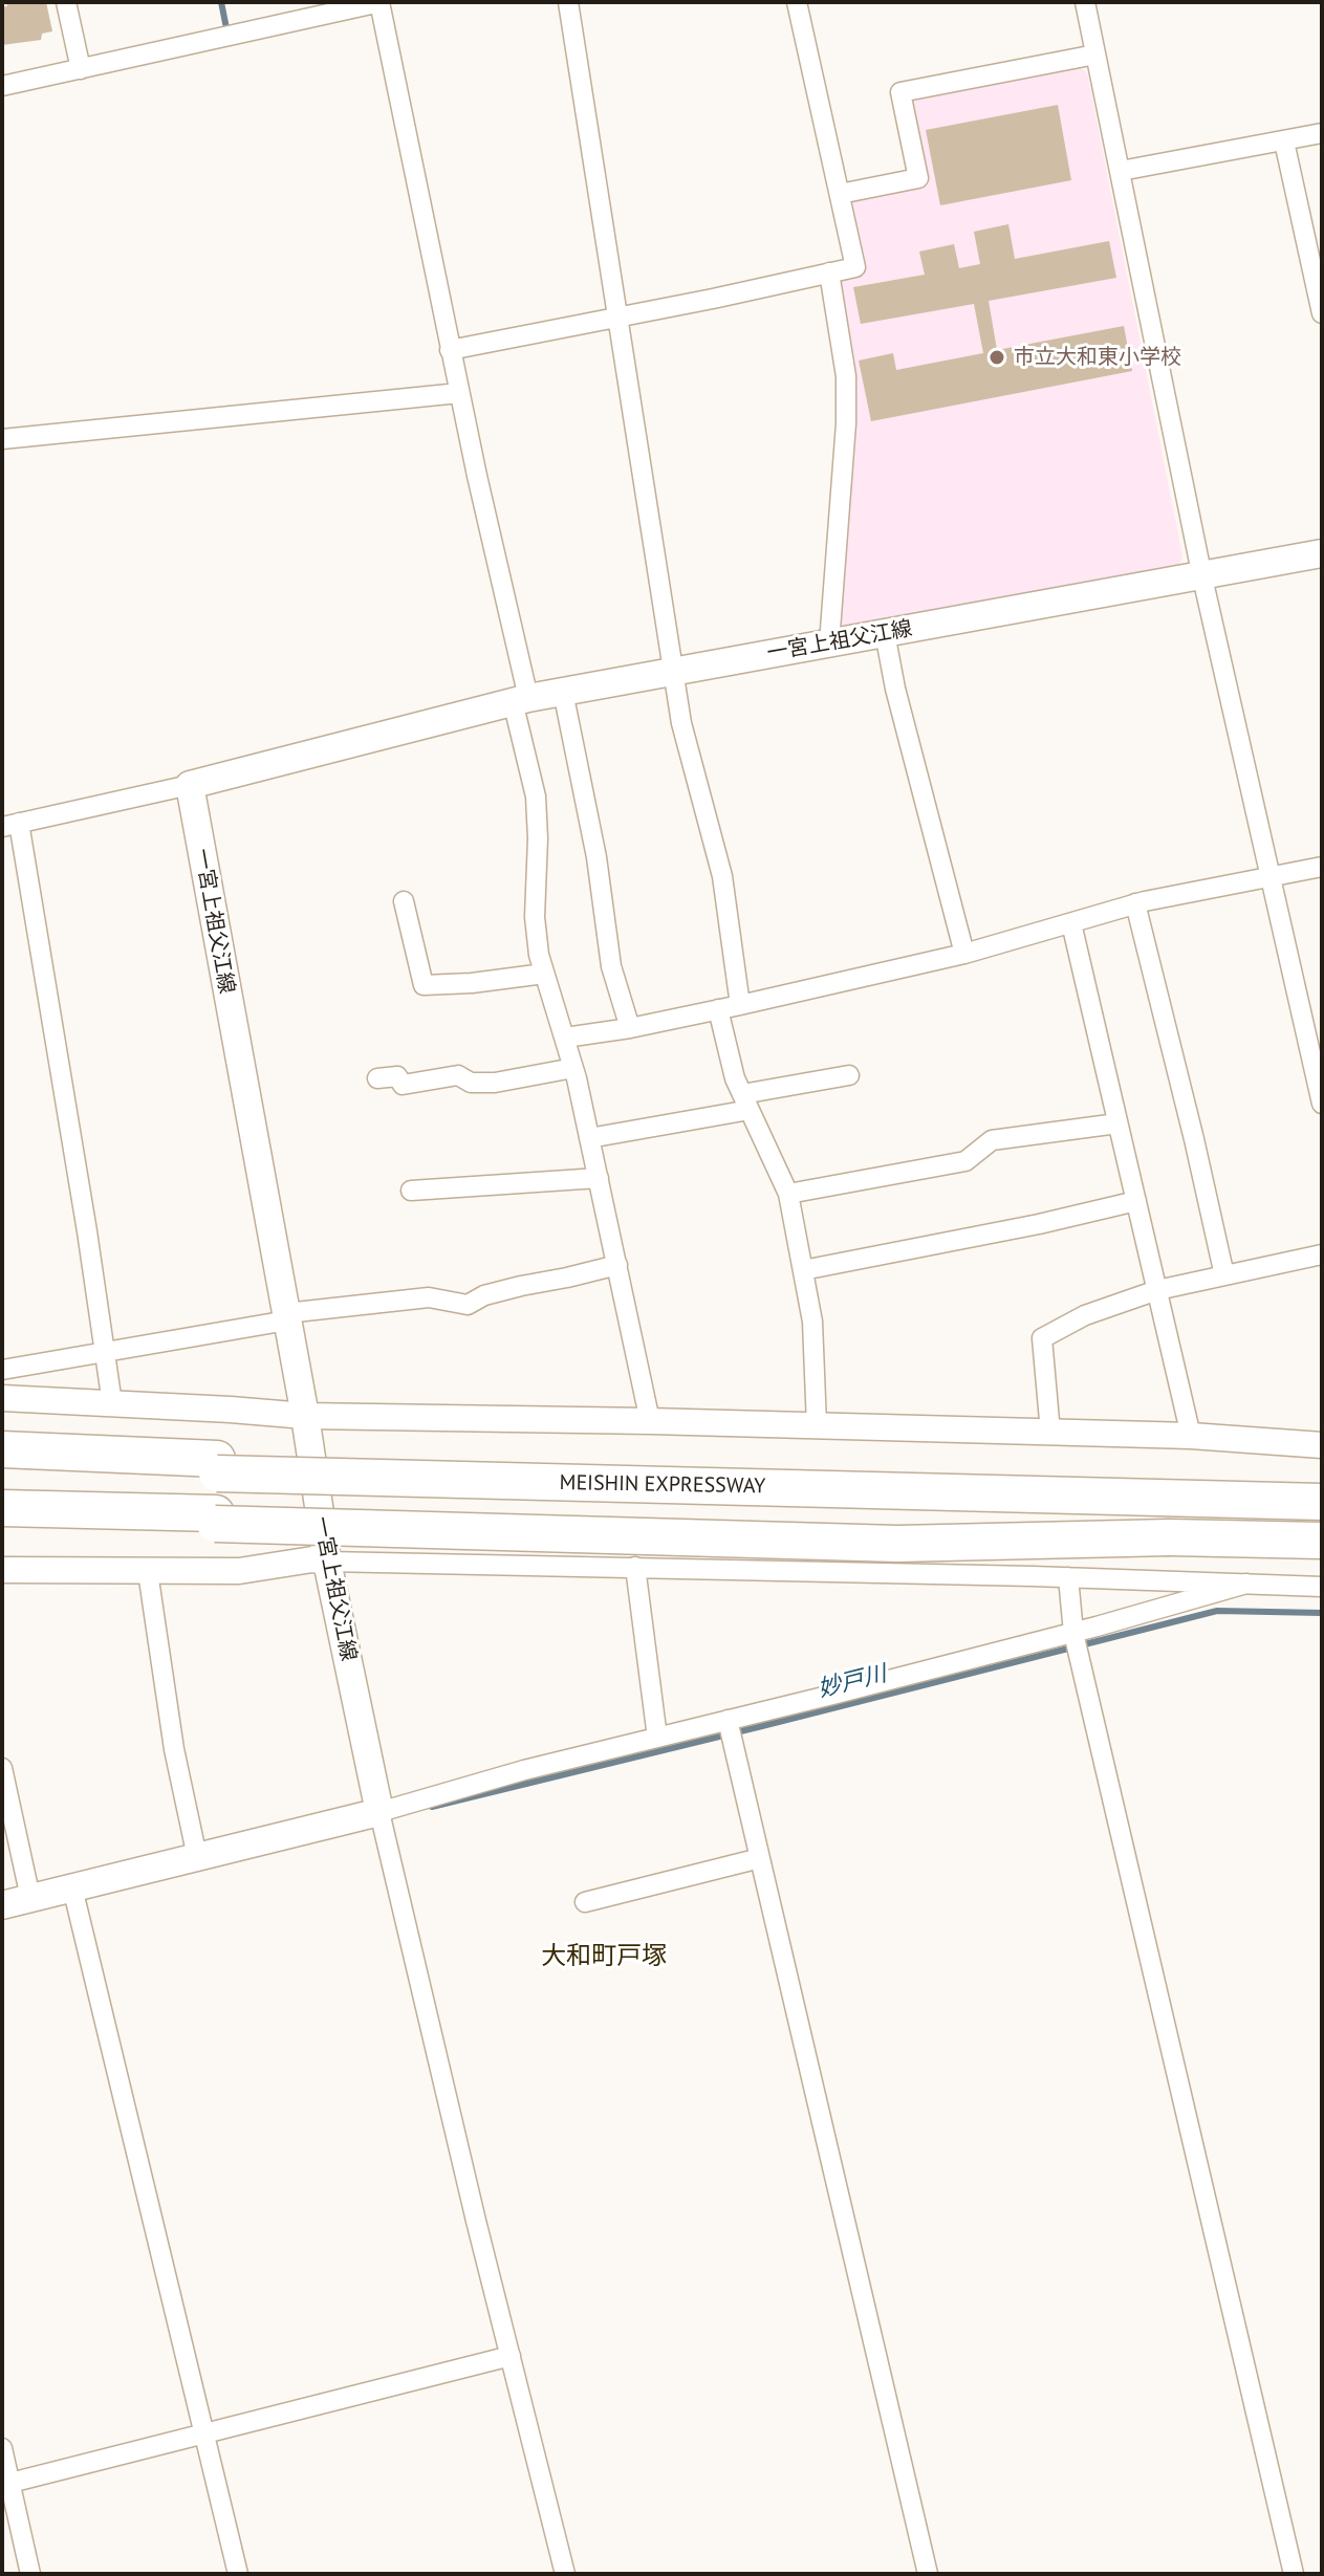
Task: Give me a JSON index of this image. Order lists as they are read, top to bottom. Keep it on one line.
{"streets":{"highway":["MEISHIN EXPRESSWAY"],"main road":["一宮上祖父江線"]},"districts":["大和町戸塚"],"water":["妙戸川"],"places":["市立大和東小学校"]}
